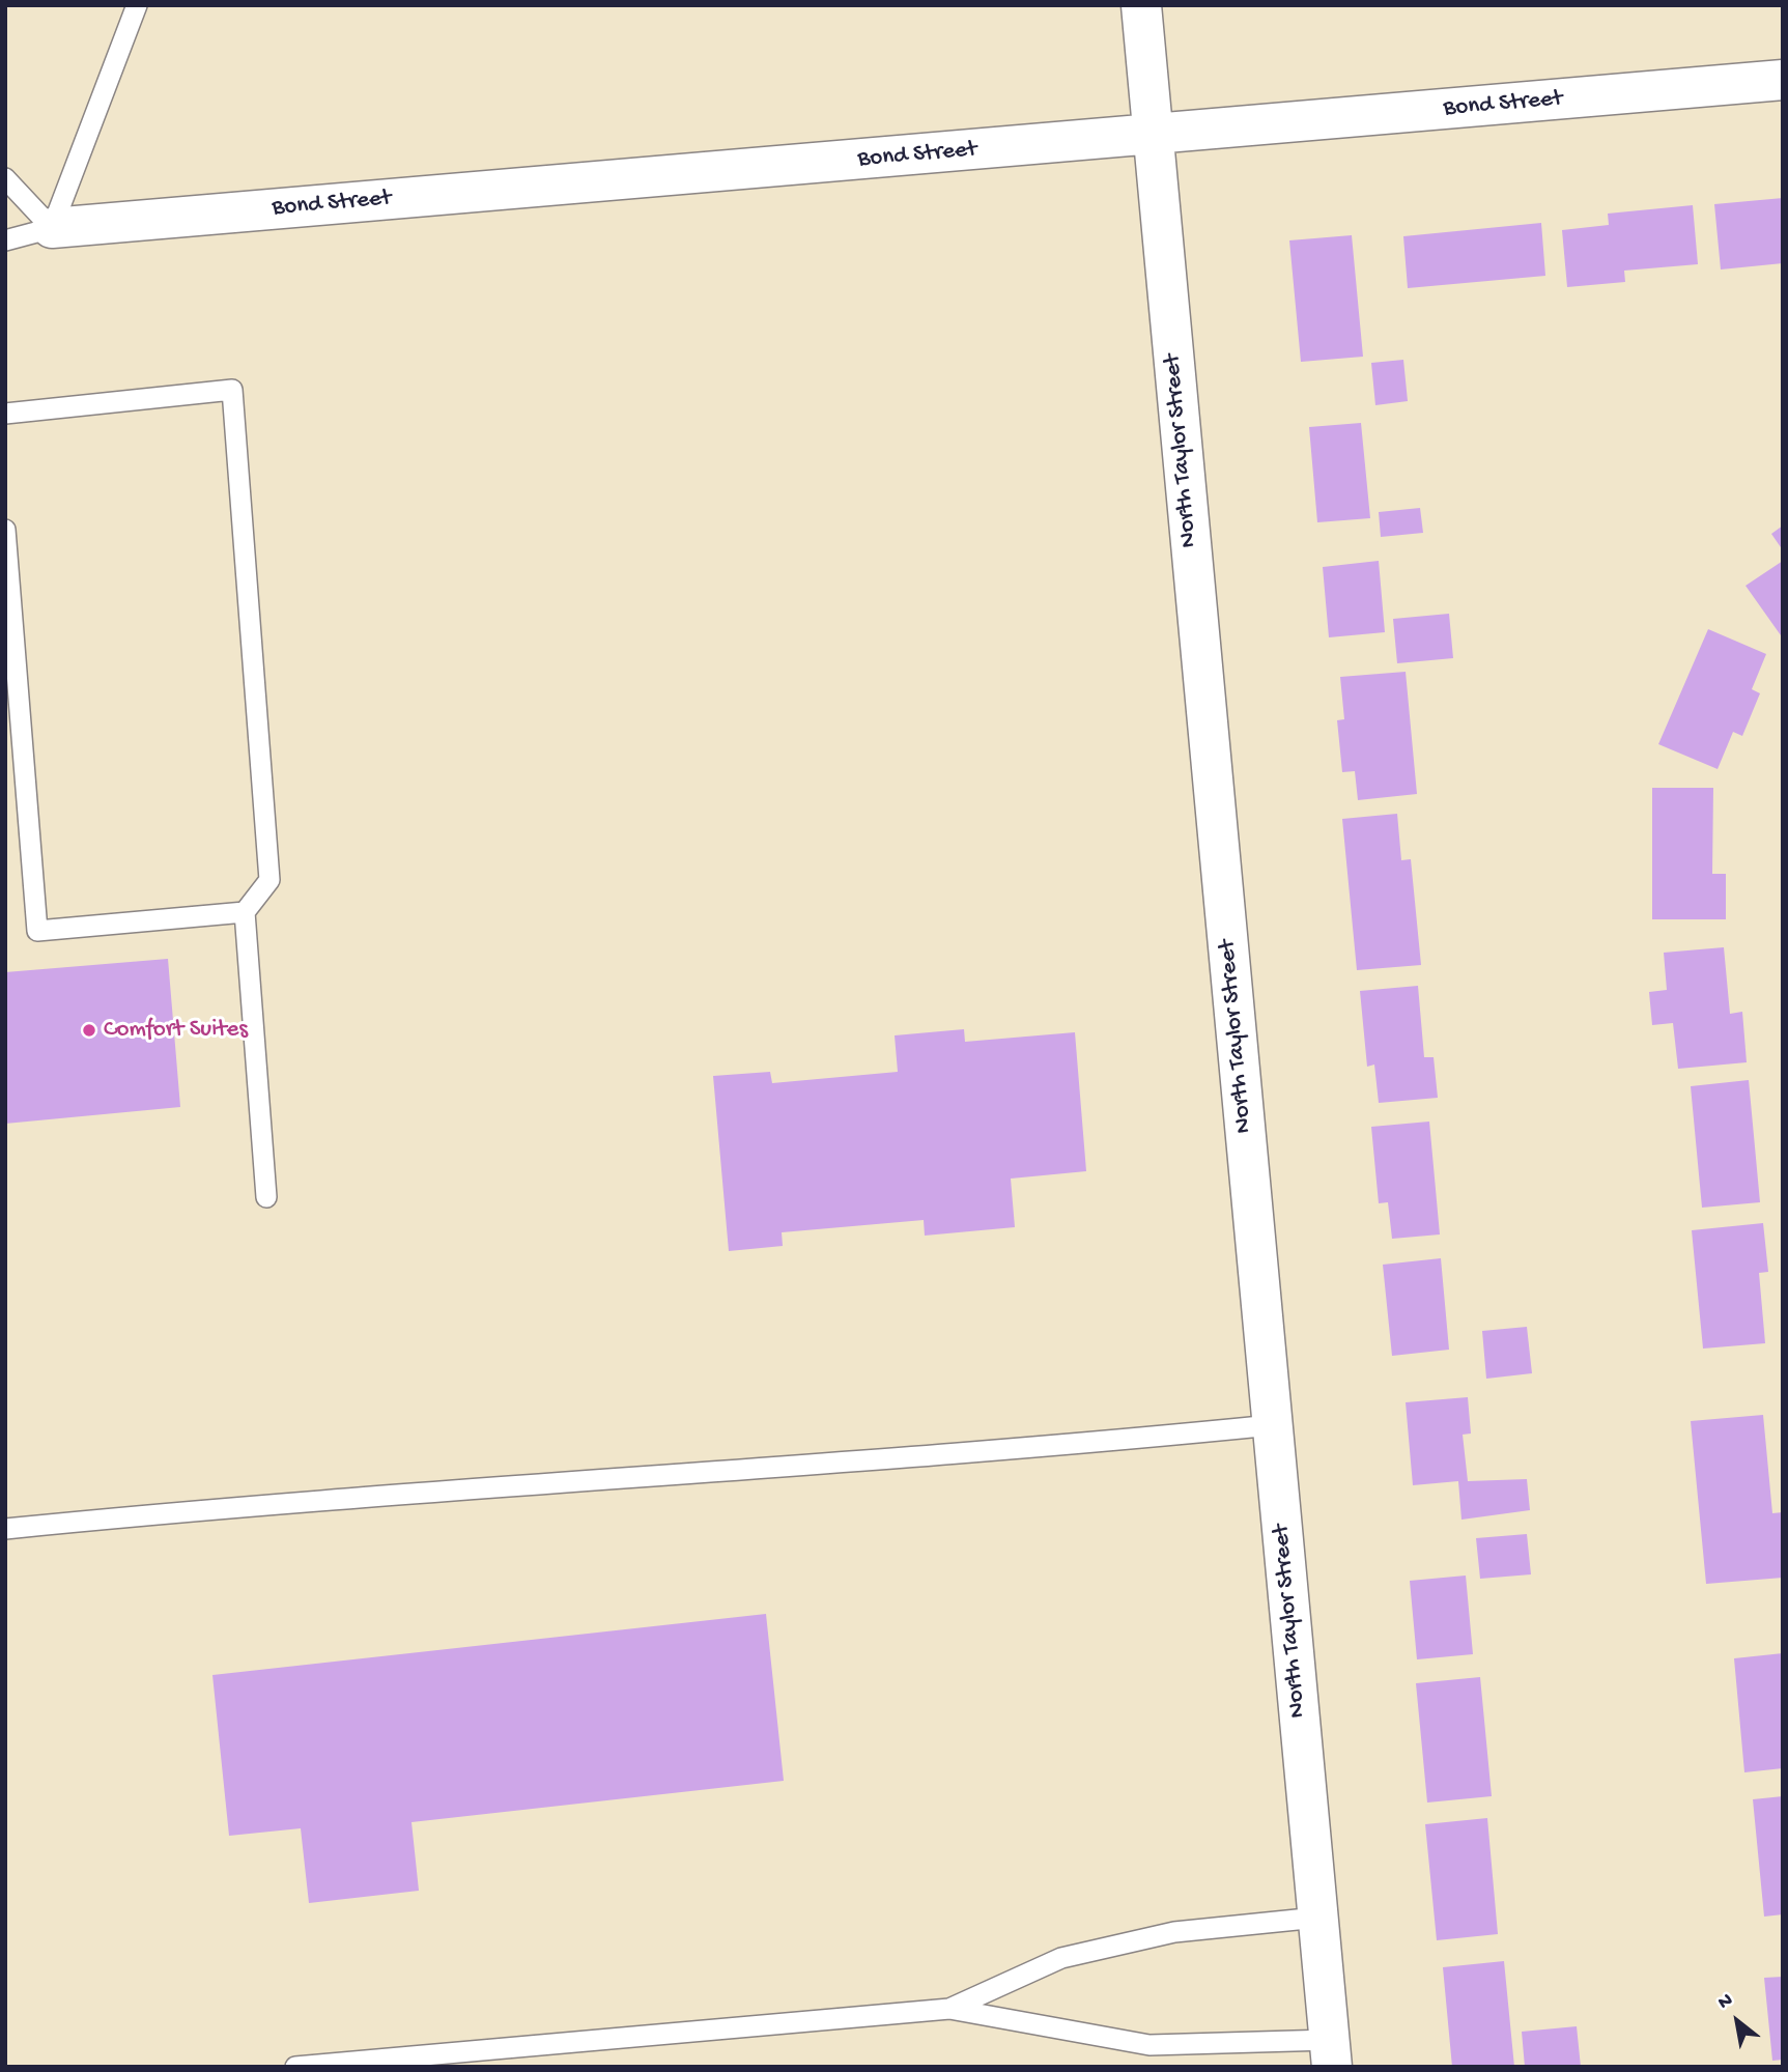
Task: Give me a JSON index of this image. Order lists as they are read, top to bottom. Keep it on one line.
{"streets":{"street":["Bond Street","North Taylor Street"]},"crossings":[["Bond Street","North Taylor Street"]],"places":["Comfort Suites"],"north":"top left"}
